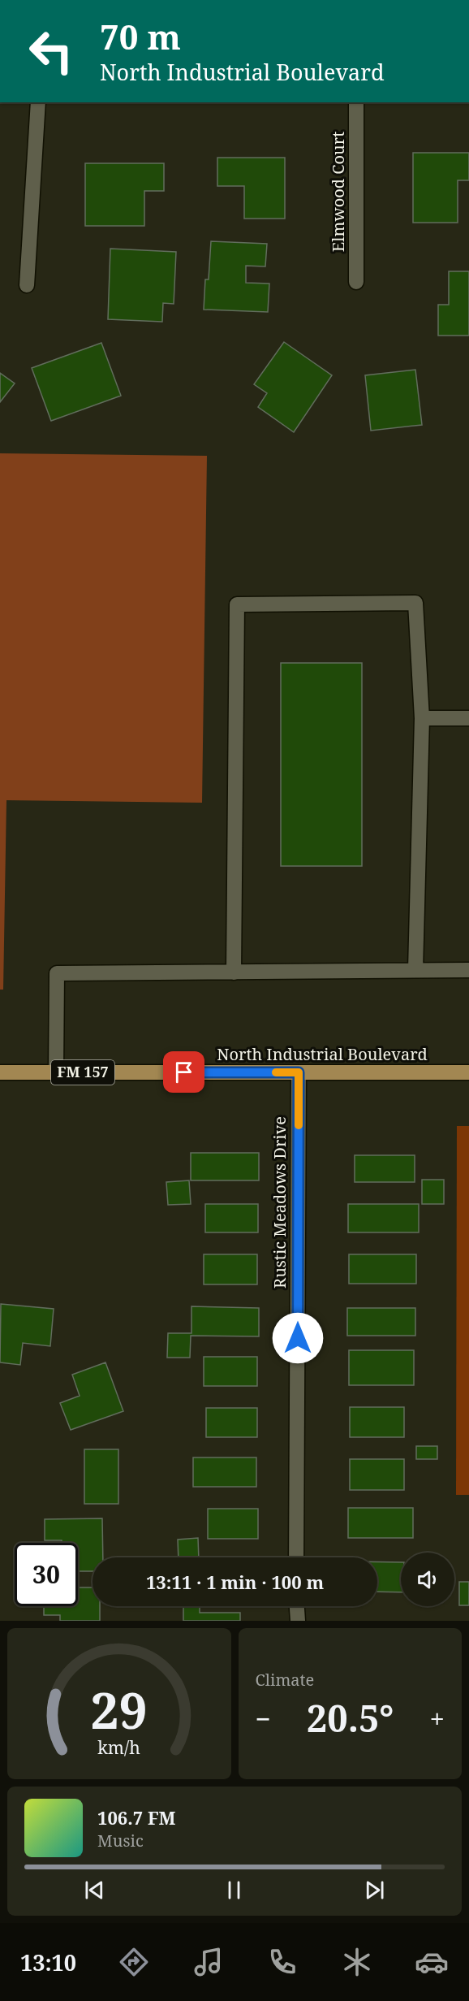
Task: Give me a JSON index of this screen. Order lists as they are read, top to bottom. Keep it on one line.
{"streets":{"main road":["North Industrial Boulevard","FM 157"],"street":["Elmwood Court","Rustic Meadows Drive"]},"crossings":[["North Industrial Boulevard","Rustic Meadows Drive"]],"page":{"turn":["70 m","North Industrial Boulevard"],"limit":"30","trip":"13:11 · 1 min · 100 m","tile":"Climate","heat":["−","20.5°","+"],"song":["106.7 FM","Music"],"tabs":"13:10","gauge":["29","km/h"]}}
